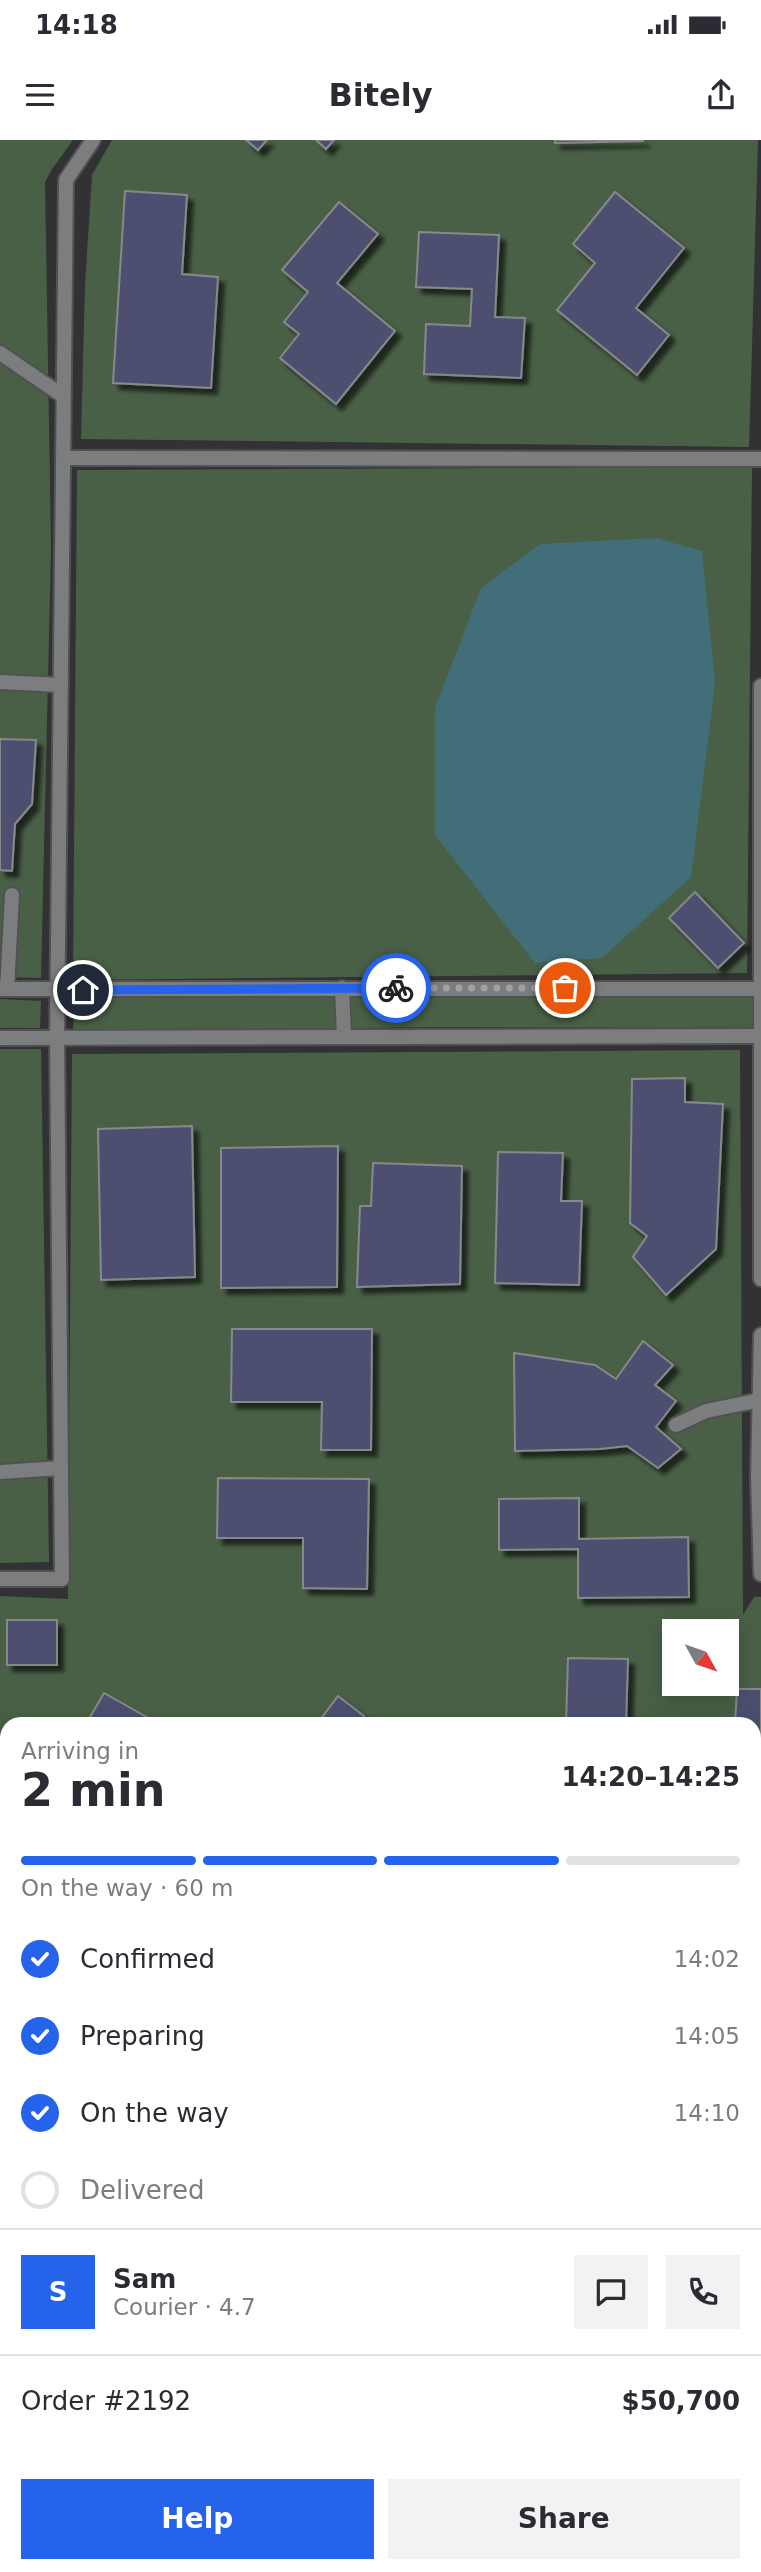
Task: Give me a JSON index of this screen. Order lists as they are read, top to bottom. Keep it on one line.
{"north":"bottom right","page":{"status":"14:18","header":"Bitely","heading":["2 min","Arriving in","14:20–14:25"],"panel":["Sam","Courier · 4.7","Order #2192","$50,700"],"bar":"On the way · 60 m","list":[["Confirmed","14:02"],["Preparing","14:05"],["On the way","14:10"],"Delivered"],"round":"S","buttons":["Help","Share"]}}
